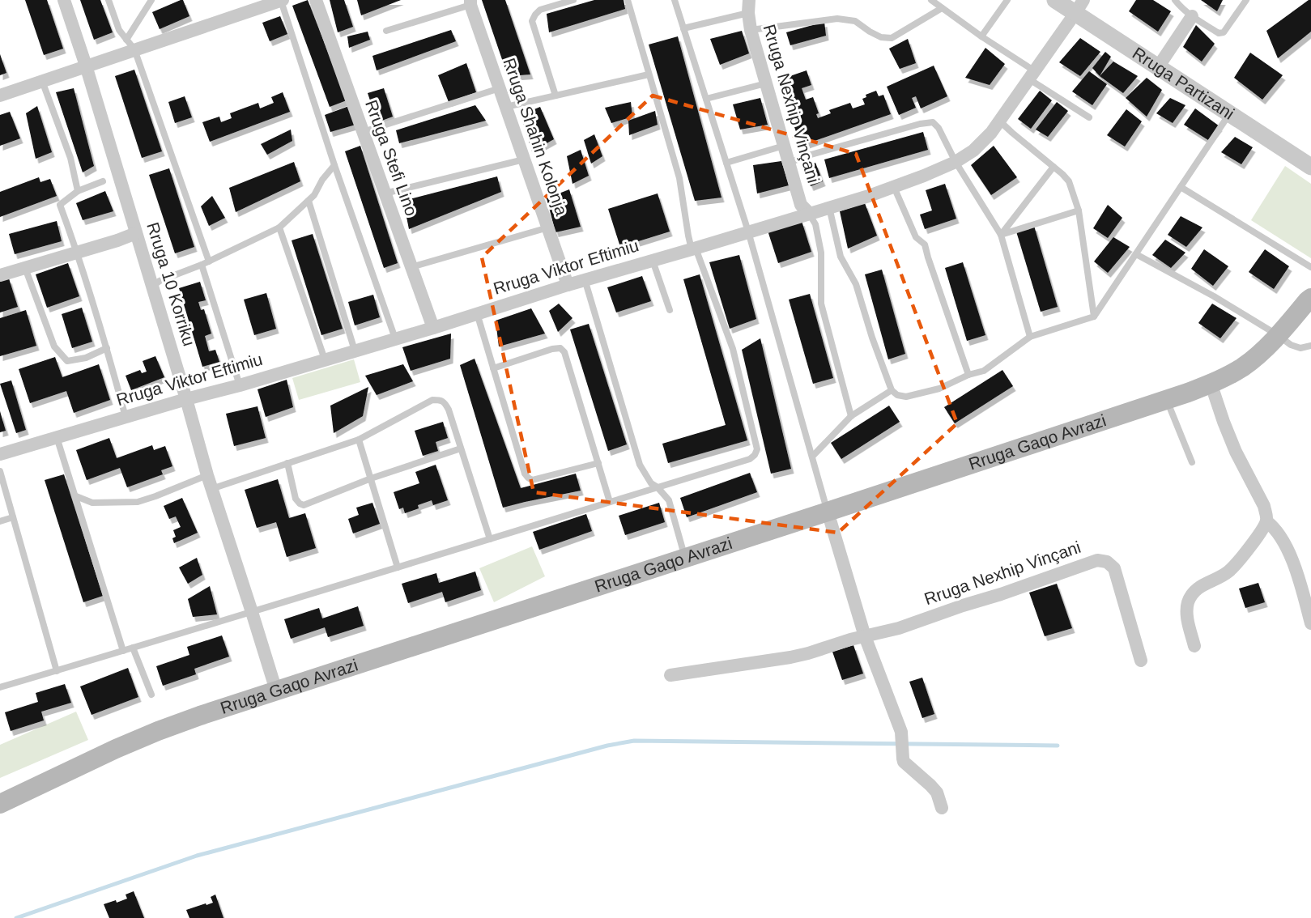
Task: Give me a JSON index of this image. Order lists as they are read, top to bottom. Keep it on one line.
{"streets":{"main road":["Rruga Gaqo Avrazi"],"street":["Rruga Partizani","Rruga Nexhip Vinçani","Rruga Shahin Kolonja","Rruga Stefi Lino","Rruga Viktor Eftimiu","Rruga 10 Korriku"]},"crossings":[["Rruga Partizani","Rruga Viktor Eftimiu"],["Rruga Nexhip Vinçani","Rruga Viktor Eftimiu"],["Rruga Shahin Kolonja","Rruga Viktor Eftimiu"],["Rruga Stefi Lino","Rruga Viktor Eftimiu"],["Rruga Viktor Eftimiu","Rruga 10 Korriku"],["Rruga 10 Korriku","Rruga Gaqo Avrazi"]]}
